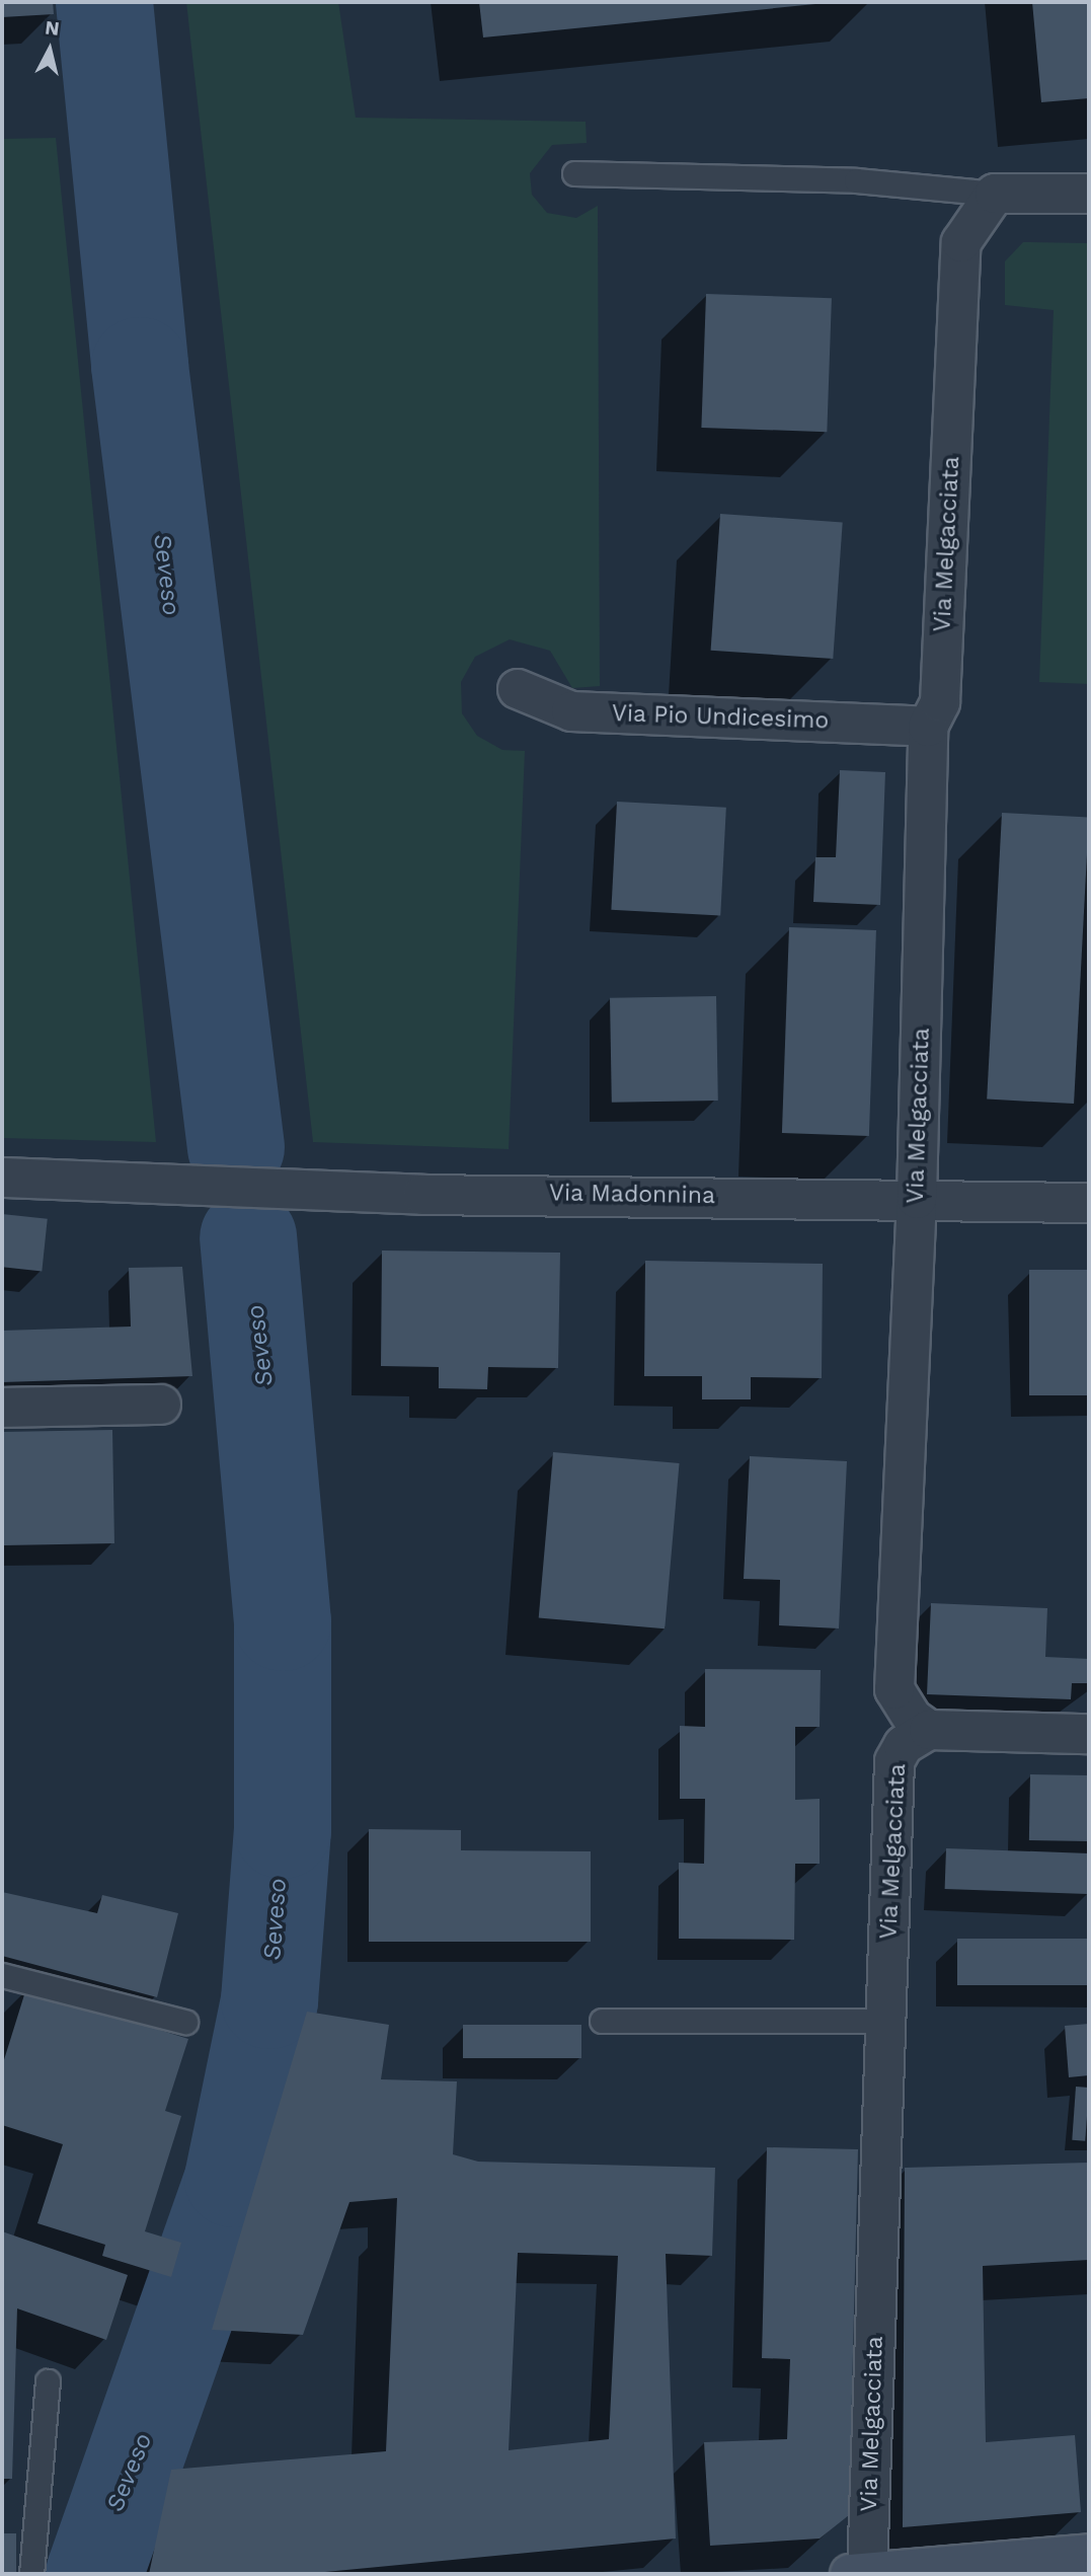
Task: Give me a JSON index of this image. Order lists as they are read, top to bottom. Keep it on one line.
{"streets":{"street":["Via Melgacciata","Via Pio Undicesimo","Via Madonnina"]},"crossings":[["Via Melgacciata","Via Pio Undicesimo"],["Via Melgacciata","Via Madonnina"]],"water":["Seveso"],"north":"top"}
